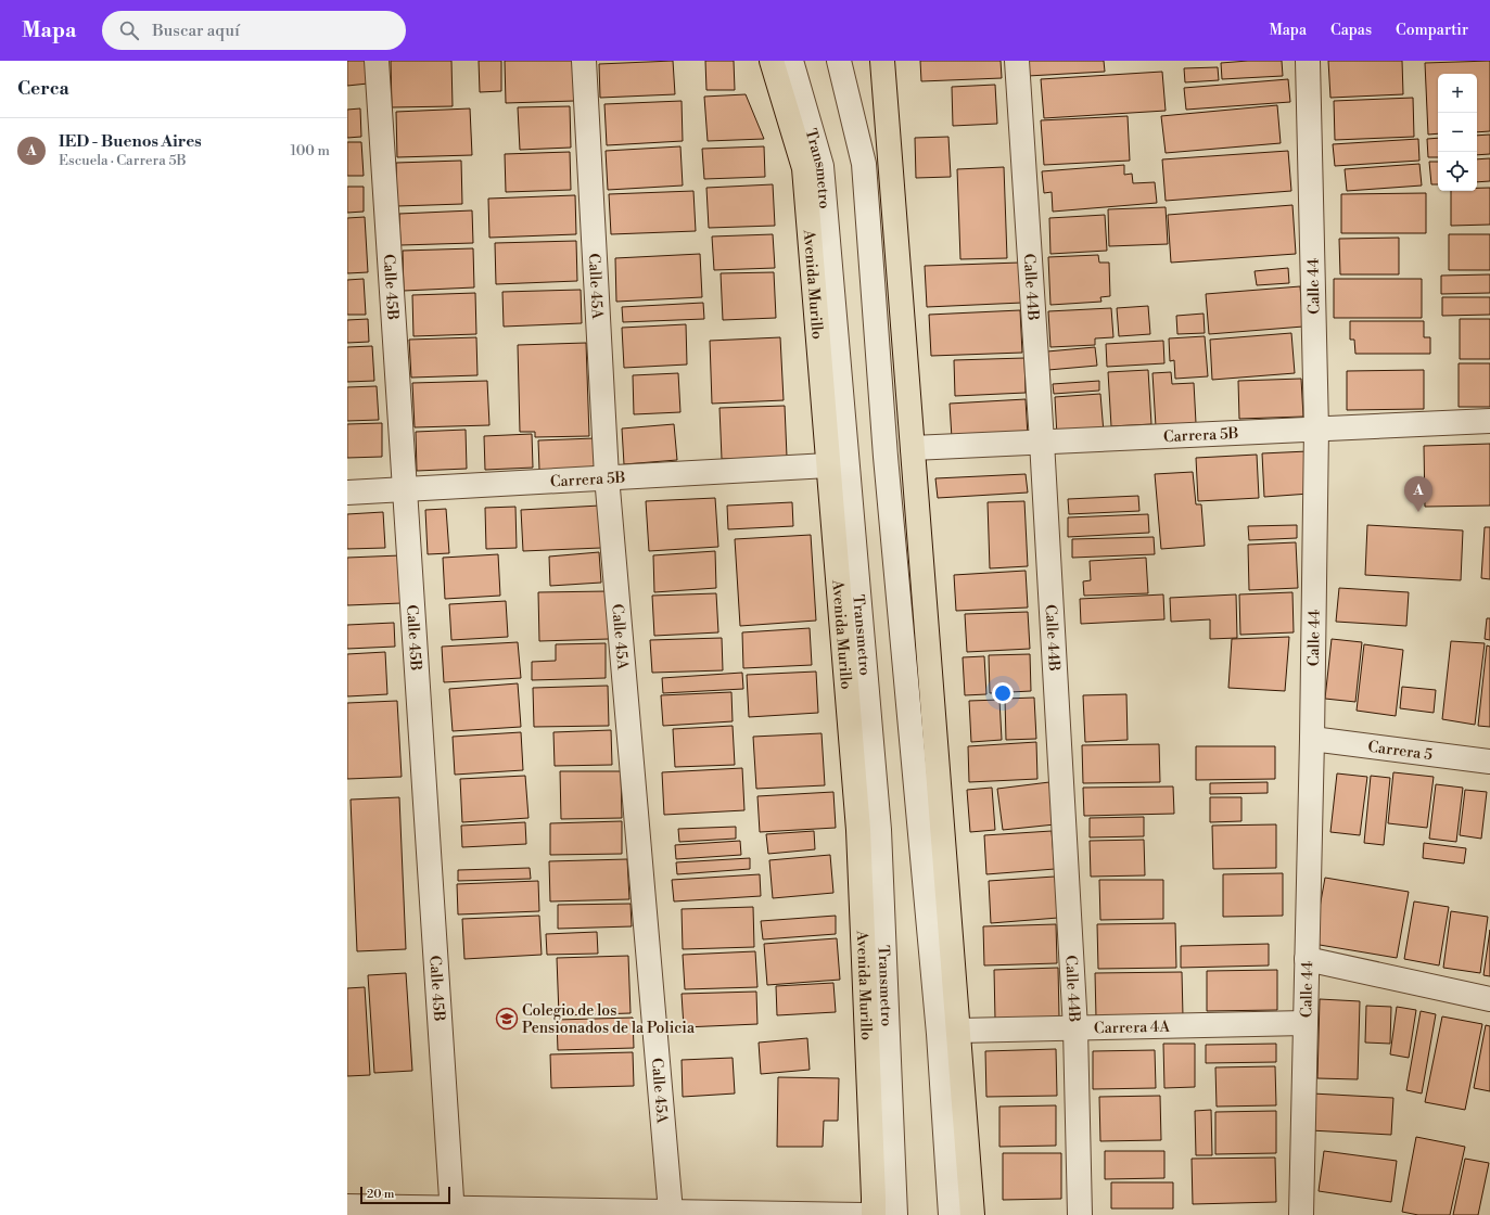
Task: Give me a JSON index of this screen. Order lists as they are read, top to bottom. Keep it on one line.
{"streets":{"main road":["Avenida Murillo"],"street":["Transmetro","Calle 45A","Calle 44B","Calle 44","Calle 45B","Carrera 5B","Carrera 5","Carrera 4A"]},"crossings":[["Avenida Murillo","Carrera 5B"],["Calle 45A","Carrera 5B"],["Calle 44B","Carrera 5B"],["Calle 44B","Carrera 4A"],["Calle 44","Carrera 5B"],["Calle 44","Carrera 5"],["Calle 44","Carrera 4A"],["Calle 45B","Carrera 5B"]],"places":{"school or university":["Colegio de los Pensionados de la Policia"]},"scale_bar":"20 m","page":{"header":"Mapa","search":"Buscar aquí","nav":["Mapa","Capas","Compartir"],"heading":"Cerca","map_buttons":["+","−"],"list":[{"mark":"A","name":"IED - Buenos Aires","note":"Escuela · Carrera 5B","value":"100 m"}],"pins":"A","scale":"20 m"}}
